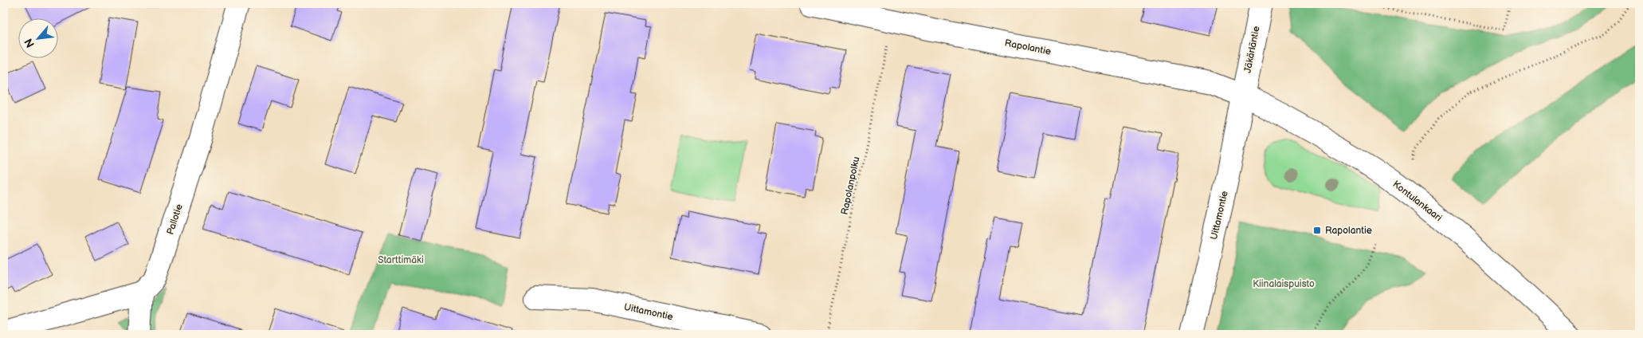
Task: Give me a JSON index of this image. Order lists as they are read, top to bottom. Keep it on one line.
{"streets":{"street":["Rapolantie","Jäkärläntie","Kontulankaari","Uittamontie","Pallotie"],"path":["Rapolanpolku"]},"crossings":[["Rapolantie","Jäkärläntie"],["Rapolantie","Kontulankaari"],["Rapolantie","Uittamontie"],["Jäkärläntie","Kontulankaari"],["Jäkärläntie","Uittamontie"],["Kontulankaari","Uittamontie"]],"parks":["Starttimäki","Kiinalaispuisto"],"places":{"transit":["Rapolantie"]},"north":"bottom left"}
